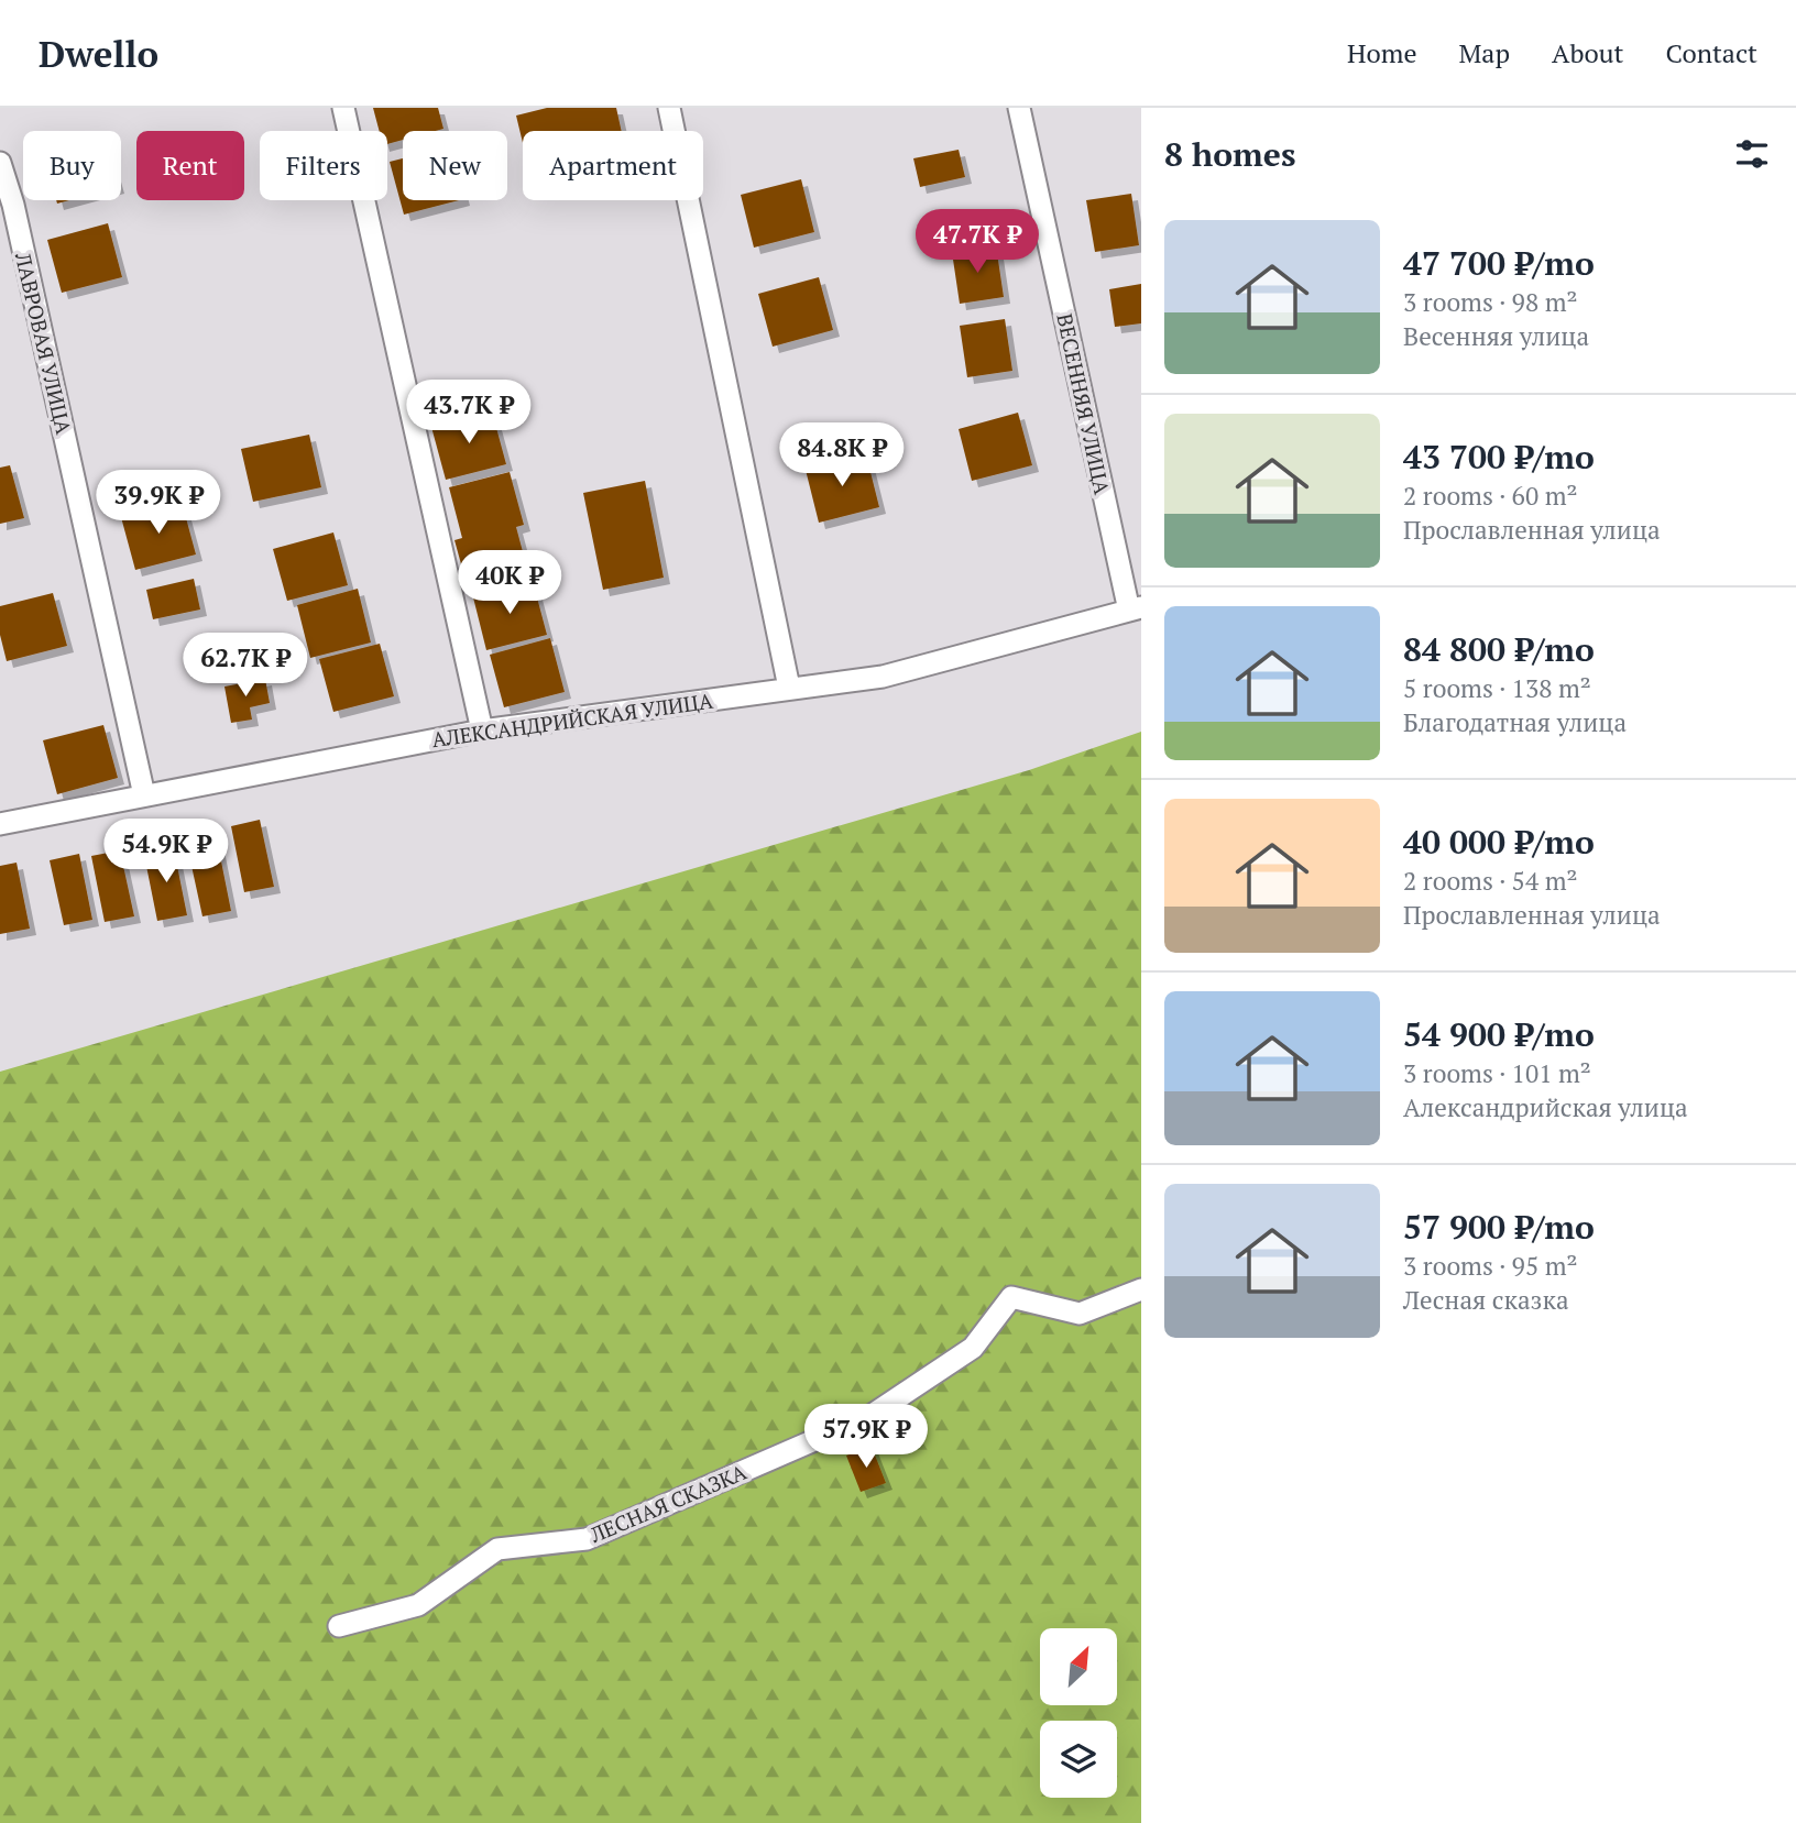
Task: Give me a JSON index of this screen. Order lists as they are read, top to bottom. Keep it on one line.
{"streets":{"street":["ЛАВРОВАЯ УЛИЦА","ВЕСЕННЯЯ УЛИЦА","АЛЕКСАНДРИЙСКАЯ УЛИЦА","ЛЕСНАЯ СКАЗКА"]},"crossings":[["ЛАВРОВАЯ УЛИЦА","АЛЕКСАНДРИЙСКАЯ УЛИЦА"],["ВЕСЕННЯЯ УЛИЦА","АЛЕКСАНДРИЙСКАЯ УЛИЦА"]],"north":"top right","page":{"header":"Dwello","nav":["Home","Map","About","Contact"],"heading":"8 homes","chip":["Buy","Rent","Filters","New","Apartment"],"list":[{"name":"47 700 ₽/mo","note":"3 rooms · 98 m² · Весенняя улица"},{"name":"43 700 ₽/mo","note":"2 rooms · 60 m² · Прославленная улица"},{"name":"84 800 ₽/mo","note":"5 rooms · 138 m² · Благодатная улица"},{"name":"40 000 ₽/mo","note":"2 rooms · 54 m² · Прославленная улица"},{"name":"54 900 ₽/mo","note":"3 rooms · 101 m² · Александрийская улица"},{"name":"57 900 ₽/mo","note":"3 rooms · 95 m² · Лесная сказка"}],"price":["47.7K ₽","43.7K ₽","84.8K ₽","39.9K ₽","40K ₽","62.7K ₽","54.9K ₽","57.9K ₽"]}}
